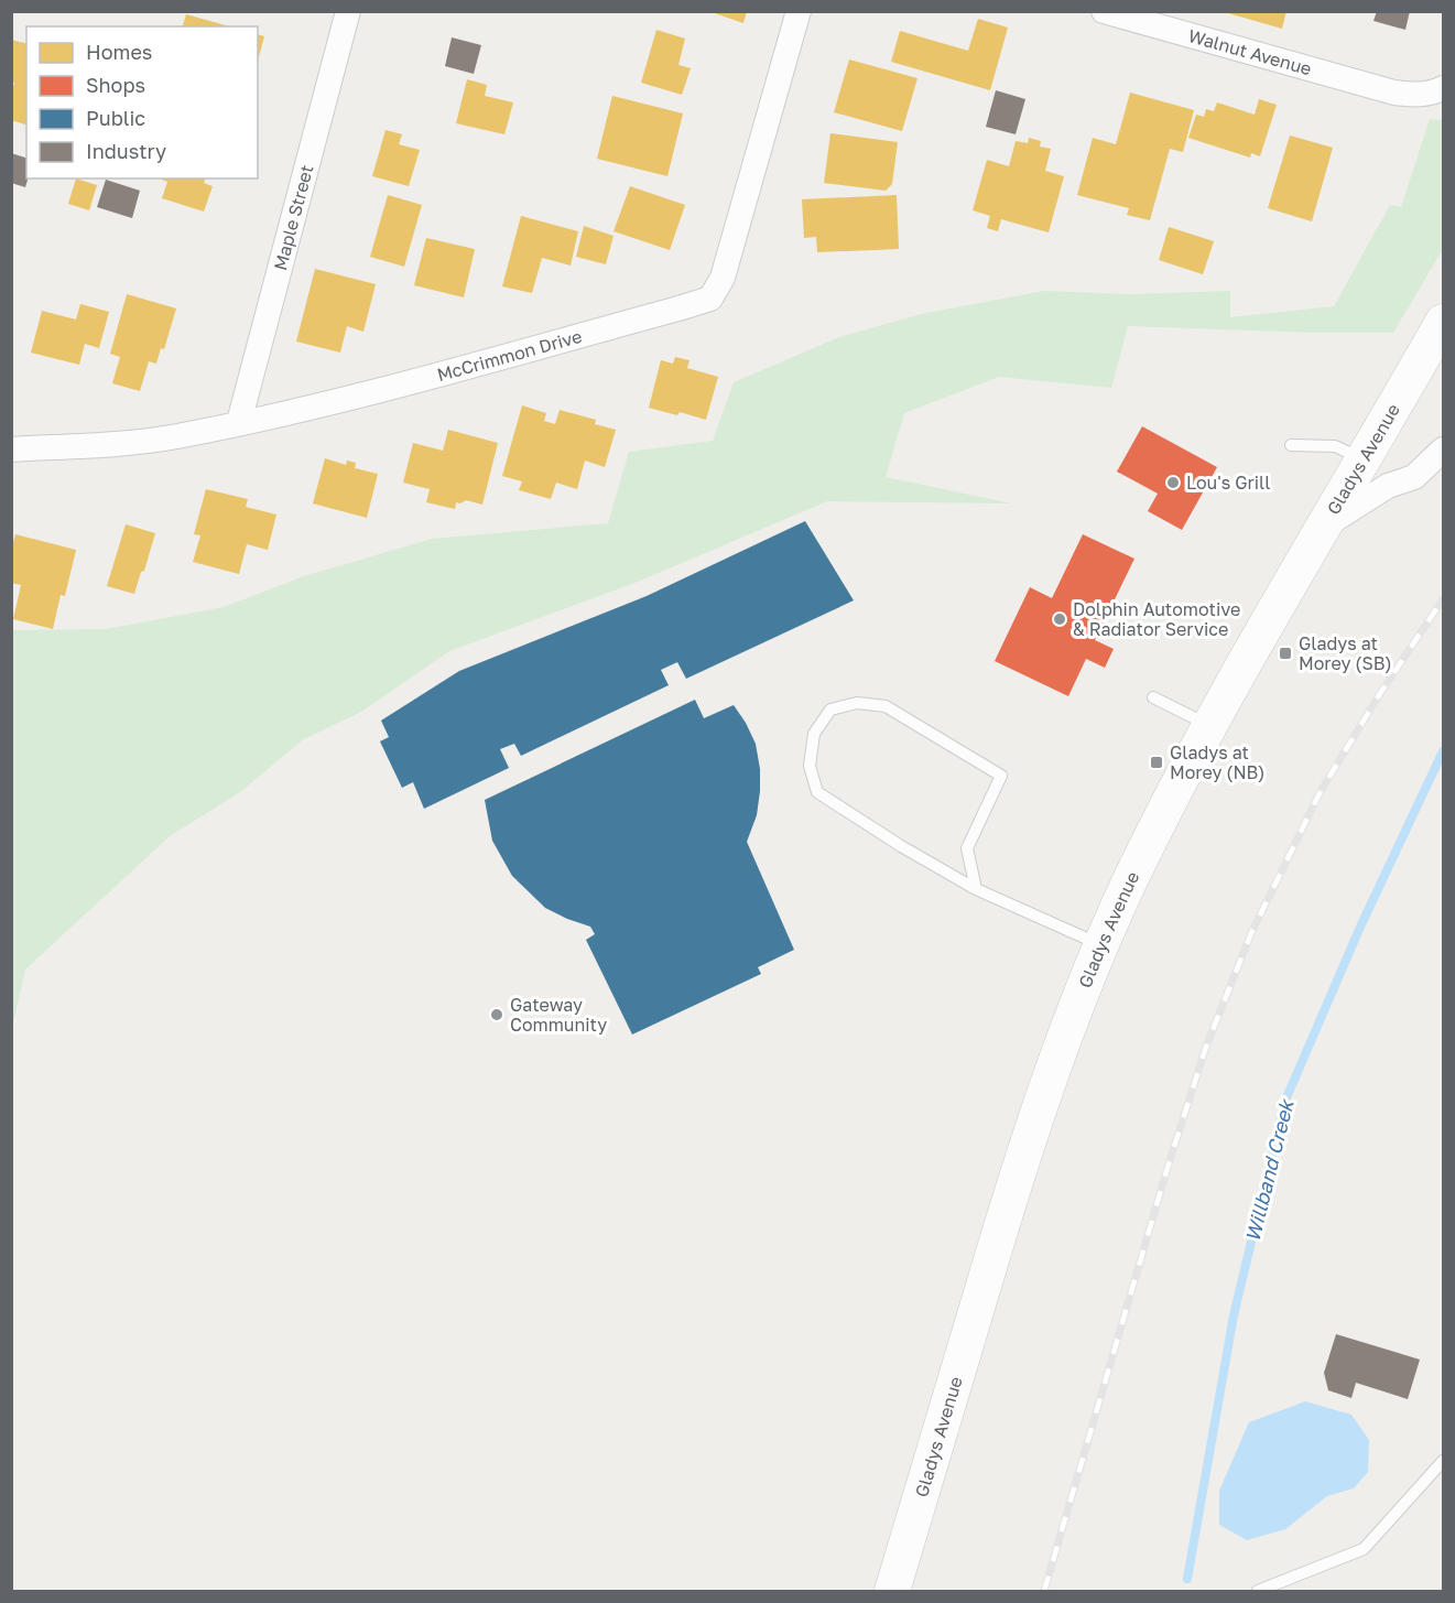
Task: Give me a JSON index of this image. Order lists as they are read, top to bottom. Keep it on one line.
{"streets":{"main road":["Gladys Avenue"],"street":["Walnut Avenue","Maple Street","McCrimmon Drive"]},"crossings":[["Maple Street","McCrimmon Drive"]],"water":["Willband Creek"],"places":{"other":["Lou's Grill","Dolphin Automotive & Radiator Service","Gateway Community"],"transit":["Gladys at Morey (SB)","Gladys at Morey (NB)"]},"legend":["Homes","Shops","Public","Industry"]}
